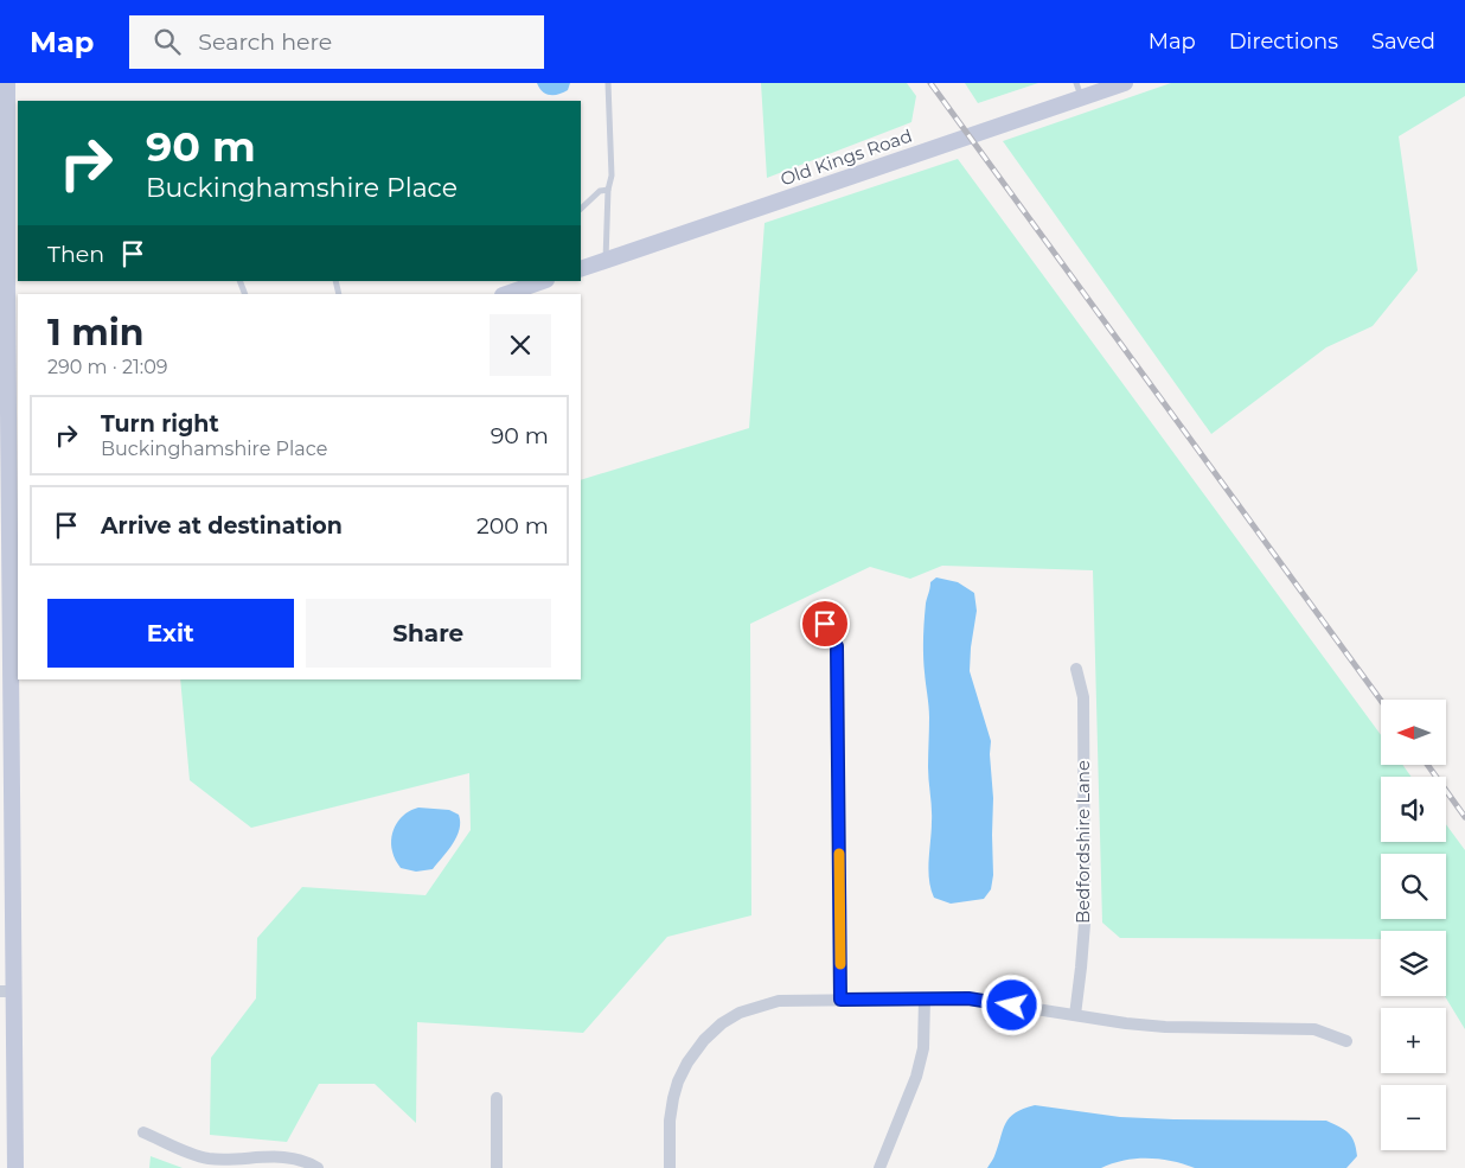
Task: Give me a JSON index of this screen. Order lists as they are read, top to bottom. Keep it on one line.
{"streets":{"street":["Old Kings Road","Bedfordshire Lane"]},"north":"left","page":{"header":"Map","search":"Search here","nav":["Map","Directions","Saved"],"turn":["90 m","Buckinghamshire Place"],"then":"Then","heading":["1 min","290 m · 21:09"],"list":[{"name":"Turn right","note":"Buckinghamshire Place","value":"90 m"},{"name":"Arrive at destination","value":"200 m"}],"buttons":["Exit","Share"],"map_buttons":["+","−"]}}
